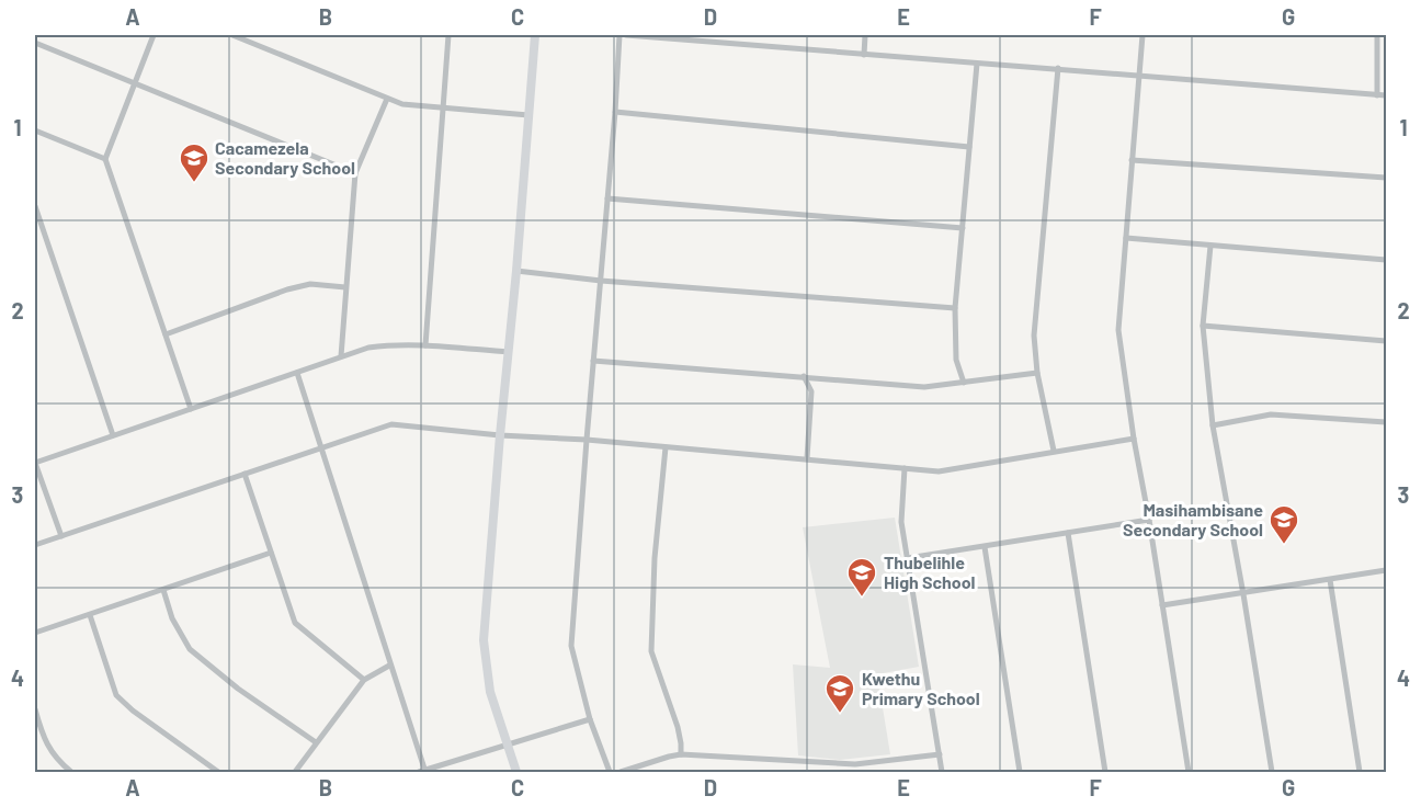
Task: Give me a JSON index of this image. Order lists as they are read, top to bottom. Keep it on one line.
{"places":{"school or university":["Cacamezela Secondary School","Masihambisane Secondary School","Thubelihle High School","Kwethu Primary School"]},"grid":{"columns":["A","B","C","D","E","F","G"],"rows":["1","2","3","4"]}}
